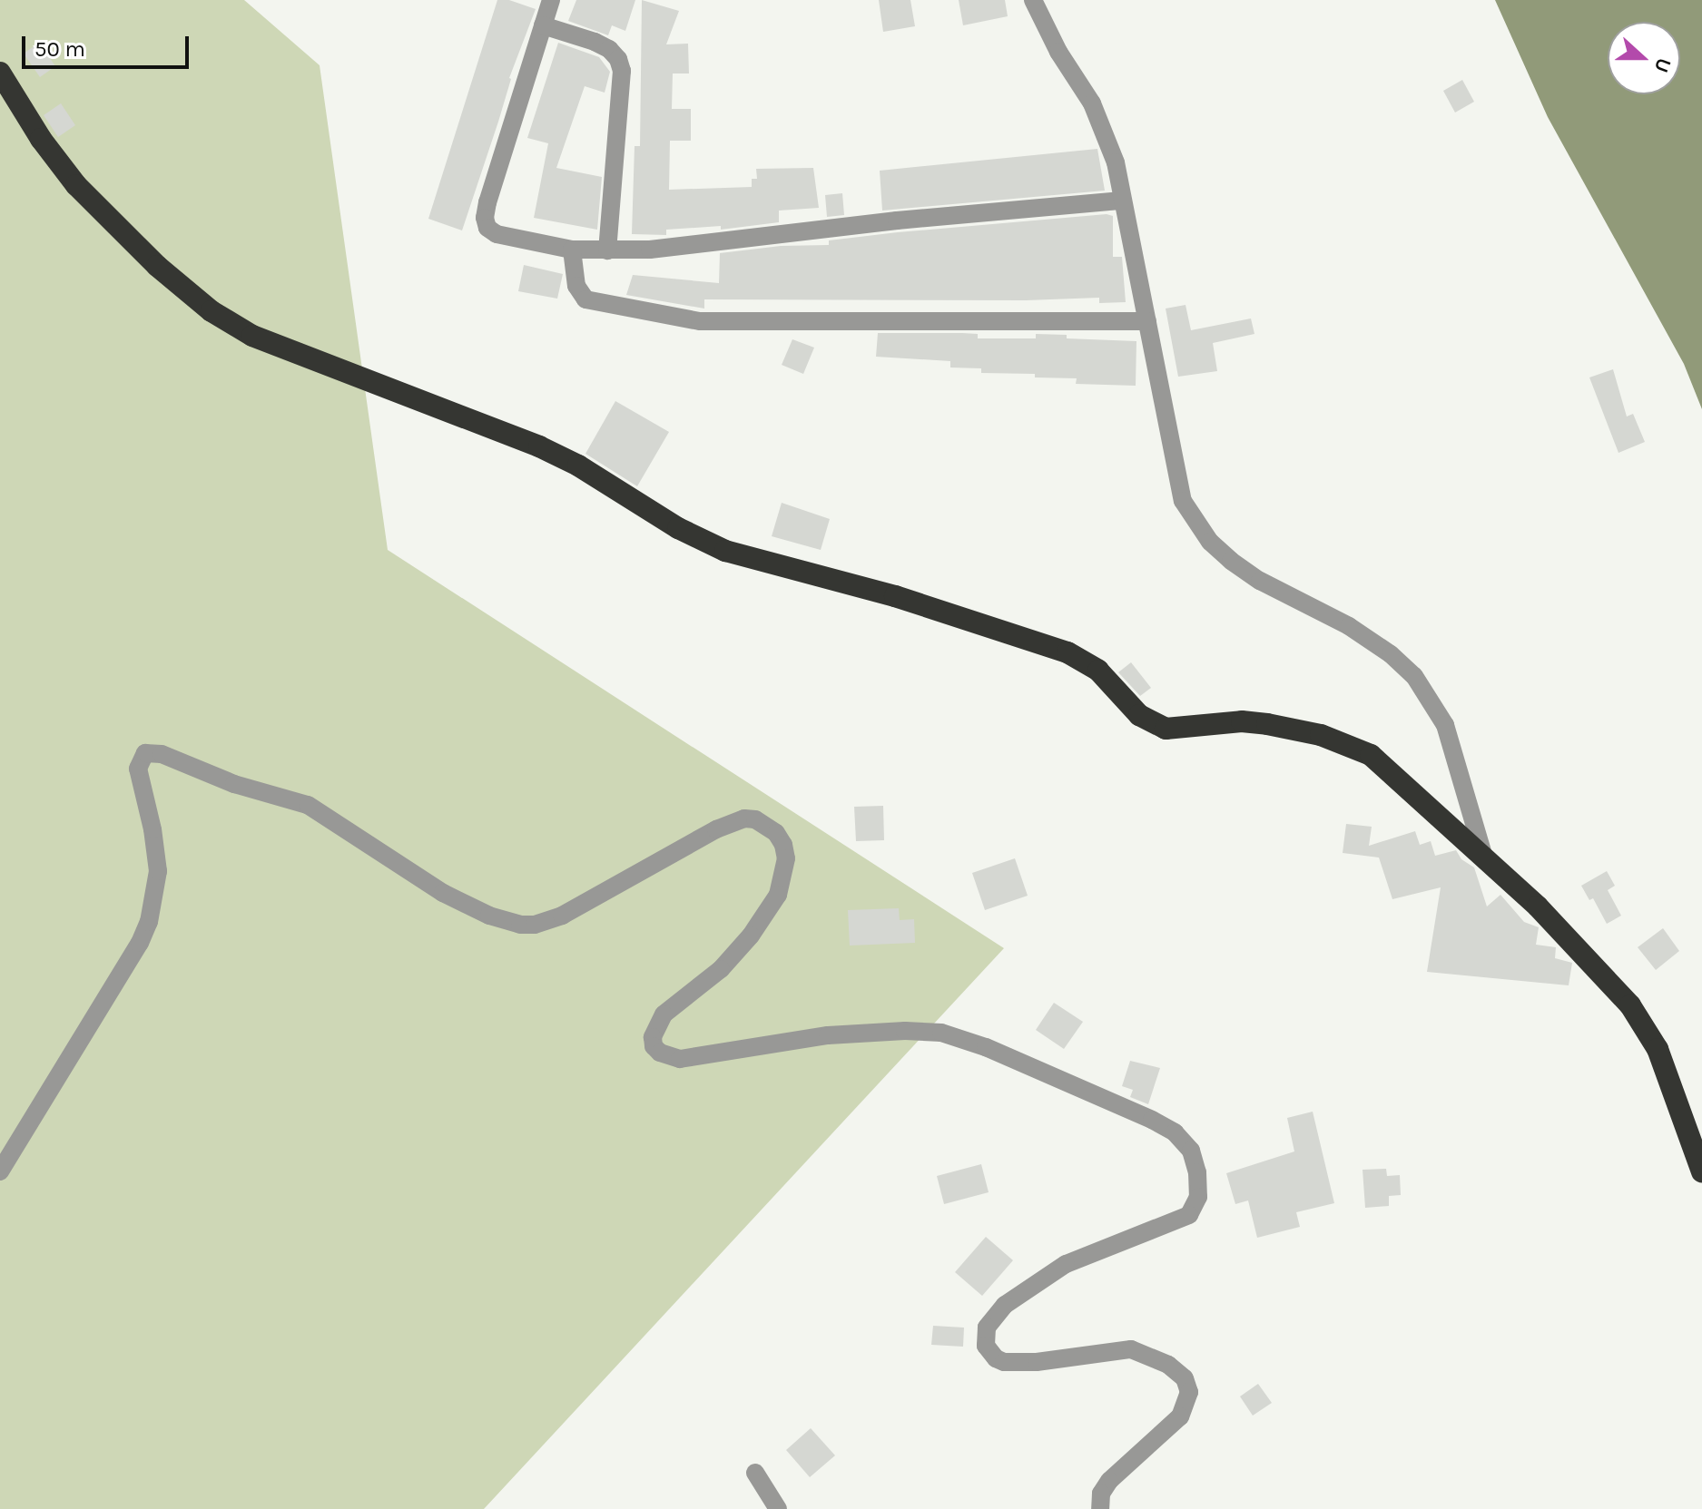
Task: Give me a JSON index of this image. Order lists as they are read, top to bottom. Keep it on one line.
{"scale_bar":"50 m","north":"right"}
